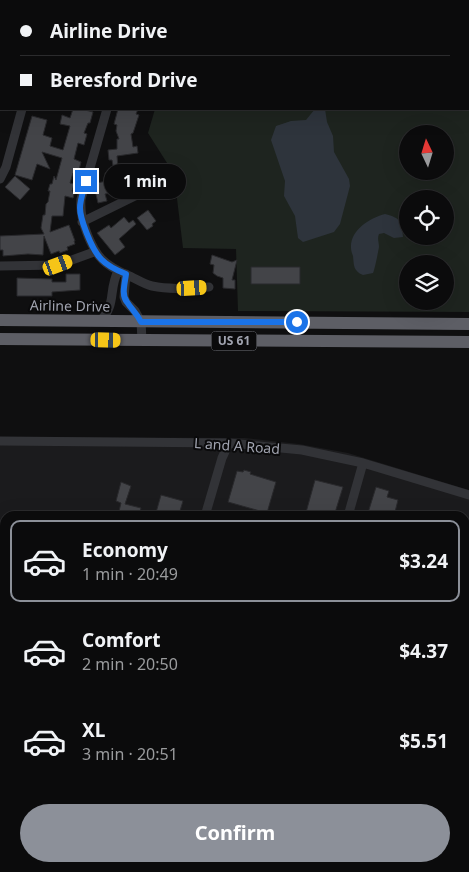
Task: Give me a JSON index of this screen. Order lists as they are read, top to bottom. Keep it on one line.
{"streets":{"highway":["Airline Drive","US 61"],"street":["L and A Road"]},"north":"top","page":{"banner":["Airline Drive","Beresford Drive"],"bubble":"1 min","list":[{"name":"Economy","note":"1 min · 20:49","value":"$3.24"},{"name":"Comfort","note":"2 min · 20:50","value":"$4.37"},{"name":"XL","note":"3 min · 20:51","value":"$5.51"}],"buttons":"Confirm"}}
